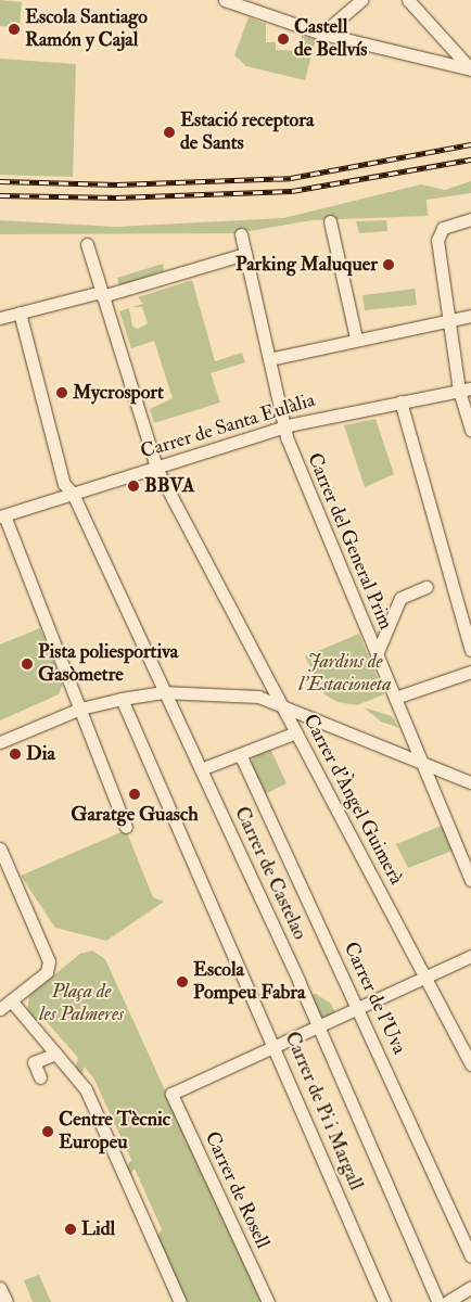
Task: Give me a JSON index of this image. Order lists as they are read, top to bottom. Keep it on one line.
{"streets":{"street":["Carrer de Santa Eulàlia","Carrer del General Prim","Carrer d'Àngel Guimerà","Carrer de Castelao","Carrer de l'Uva","Carrer de Pi i Margall","Carrer de Rosell"]},"crossings":[["Carrer de Santa Eulàlia","Carrer del General Prim"],["Carrer de Santa Eulàlia","Carrer d'Àngel Guimerà"],["Carrer de Santa Eulàlia","Carrer de Castelao"],["Carrer de Pi i Margall","Carrer de Rosell"]],"parks":["Jardins de l'Estacioneta","Plaça de les Palmeres"],"places":["Escola Santiago Ramón y Cajal","Castell de Bellvís","Estació receptora de Sants","Parking Maluquer","Mycrosport","BBVA","Pista poliesportiva Gasòmetre","Dia","Garatge Guasch","Escola Pompeu Fabra","Centre Tècnic Europeu","Lidl"]}
